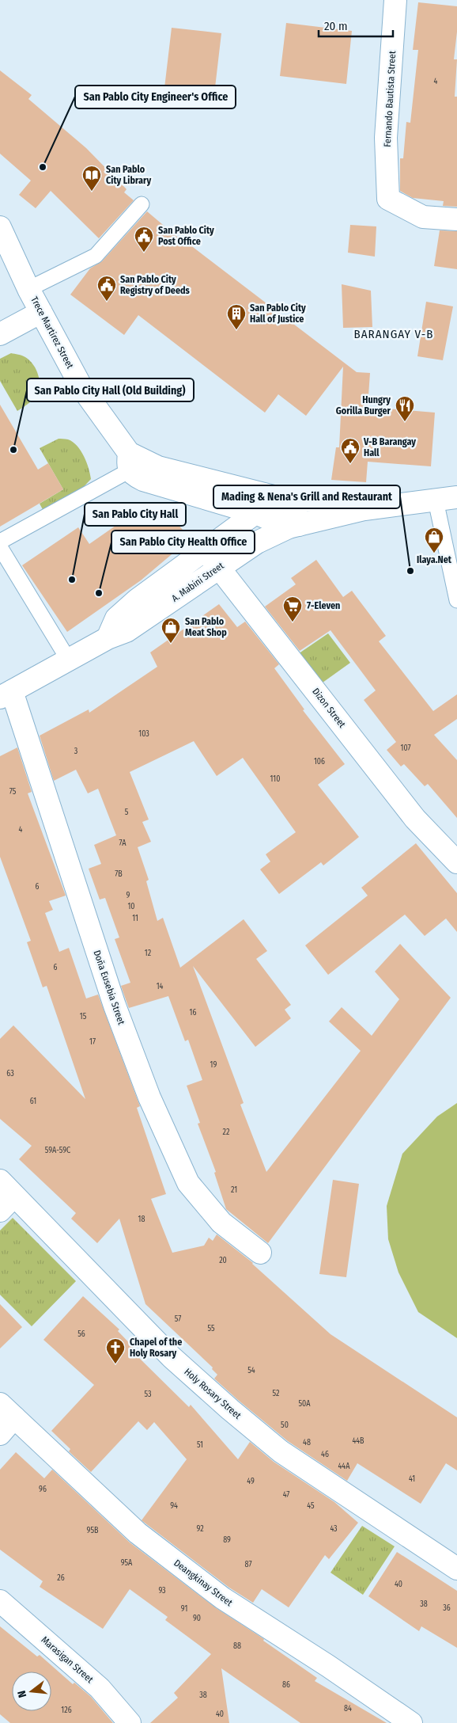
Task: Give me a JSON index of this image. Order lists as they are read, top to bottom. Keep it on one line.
{"streets":{"street":["Fernando Bautista Street","Trece Martirez Street","A. Mabini Street","Dizon Street","Doña Eusebia Street","Holy Rosary Street","Deangkinay Street","Marasigan Street"]},"crossings":[["Trece Martirez Street","A. Mabini Street"],["A. Mabini Street","Dizon Street"],["A. Mabini Street","Doña Eusebia Street"]],"districts":["BARANGAY V-B"],"places":{"other":["San Pablo City Engineer's Office","San Pablo City Hall (Old Building)","Mading & Nena's Grill and Restaurant","San Pablo City Hall","San Pablo City Health Office"],"library":["San Pablo City Library"],"public building":["San Pablo City Post Office","San Pablo City Registry of Deeds","V-B Barangay Hall"],"building":["San Pablo City Hall of Justice"],"restaurant":["Hungry Gorilla Burger"],"shop":["Ilaya.Net","San Pablo Meat Shop"],"supermarket":["7-Eleven"],"church":["Chapel of the Holy Rosary"]},"house_numbers":["4","103","107","3","106","110","75","5","4","7A","7B","6","9","10","11","12","6","14","16","15","17","19","63","61","22","59A-59C","21","18","20","57","55","56","54","52","53","50A","50","44B","48","51","46","44A","41","49","96","47","94","45","92","43","95B","89","95A","87","26","40","93","38","36","91","90","88","86","38","84","126","40"],"scale_bar":"20 m","north":"left"}
